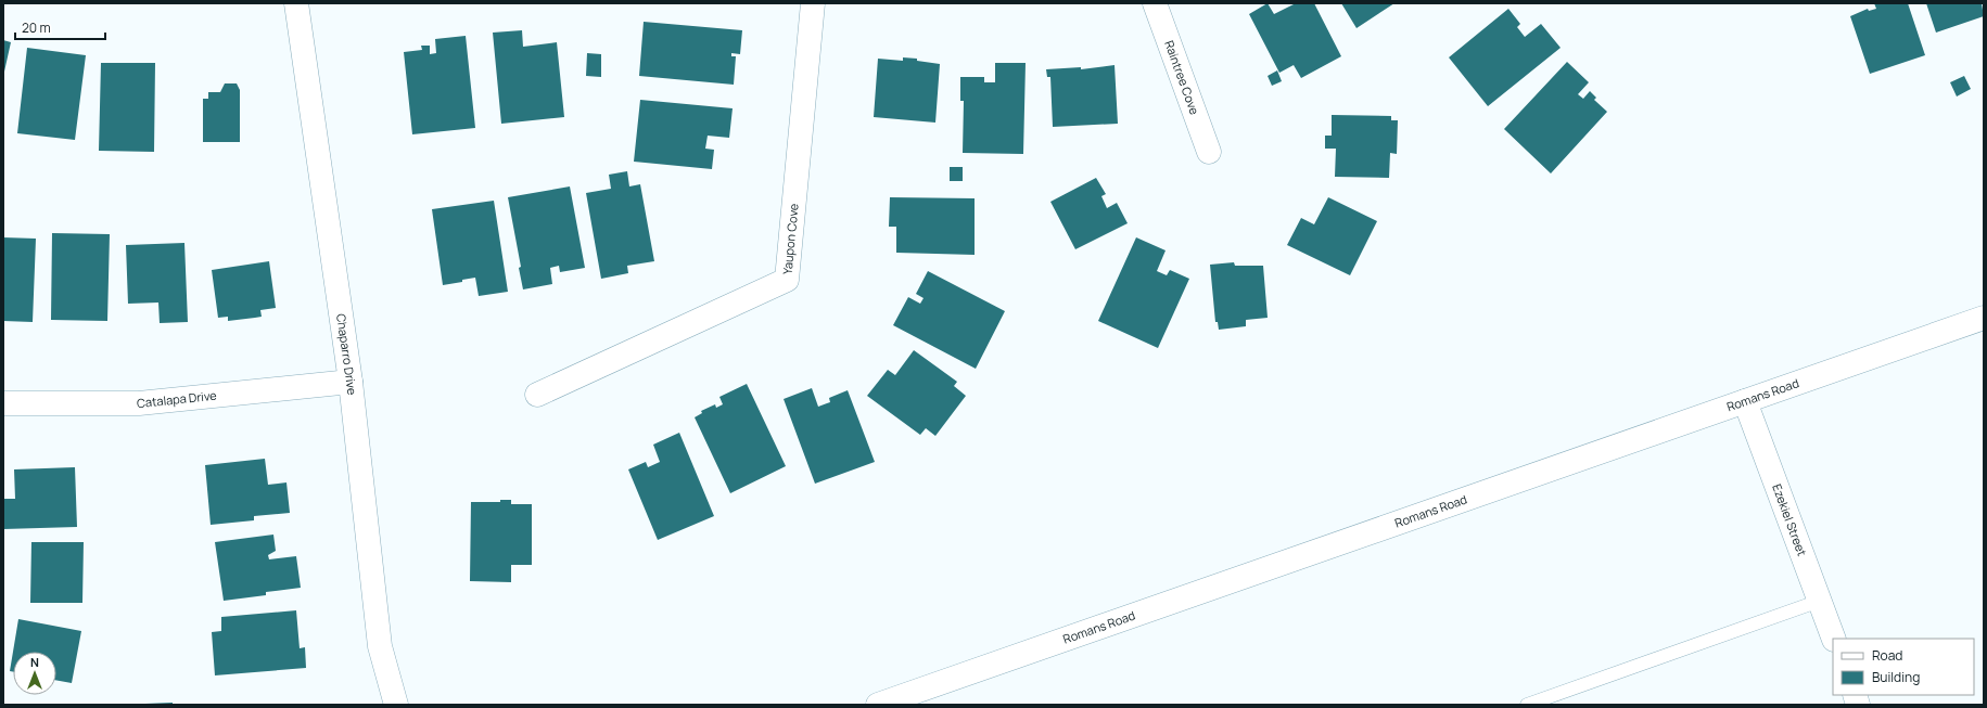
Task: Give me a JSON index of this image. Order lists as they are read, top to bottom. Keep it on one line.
{"streets":{"street":["Raintree Cove","Yaupon Cove","Chaparro Drive","Romans Road","Catalapa Drive","Ezekiel Street"]},"crossings":[["Chaparro Drive","Catalapa Drive"],["Romans Road","Ezekiel Street"]],"legend":["Road","Building"],"scale_bar":"20 m","north":"top"}
